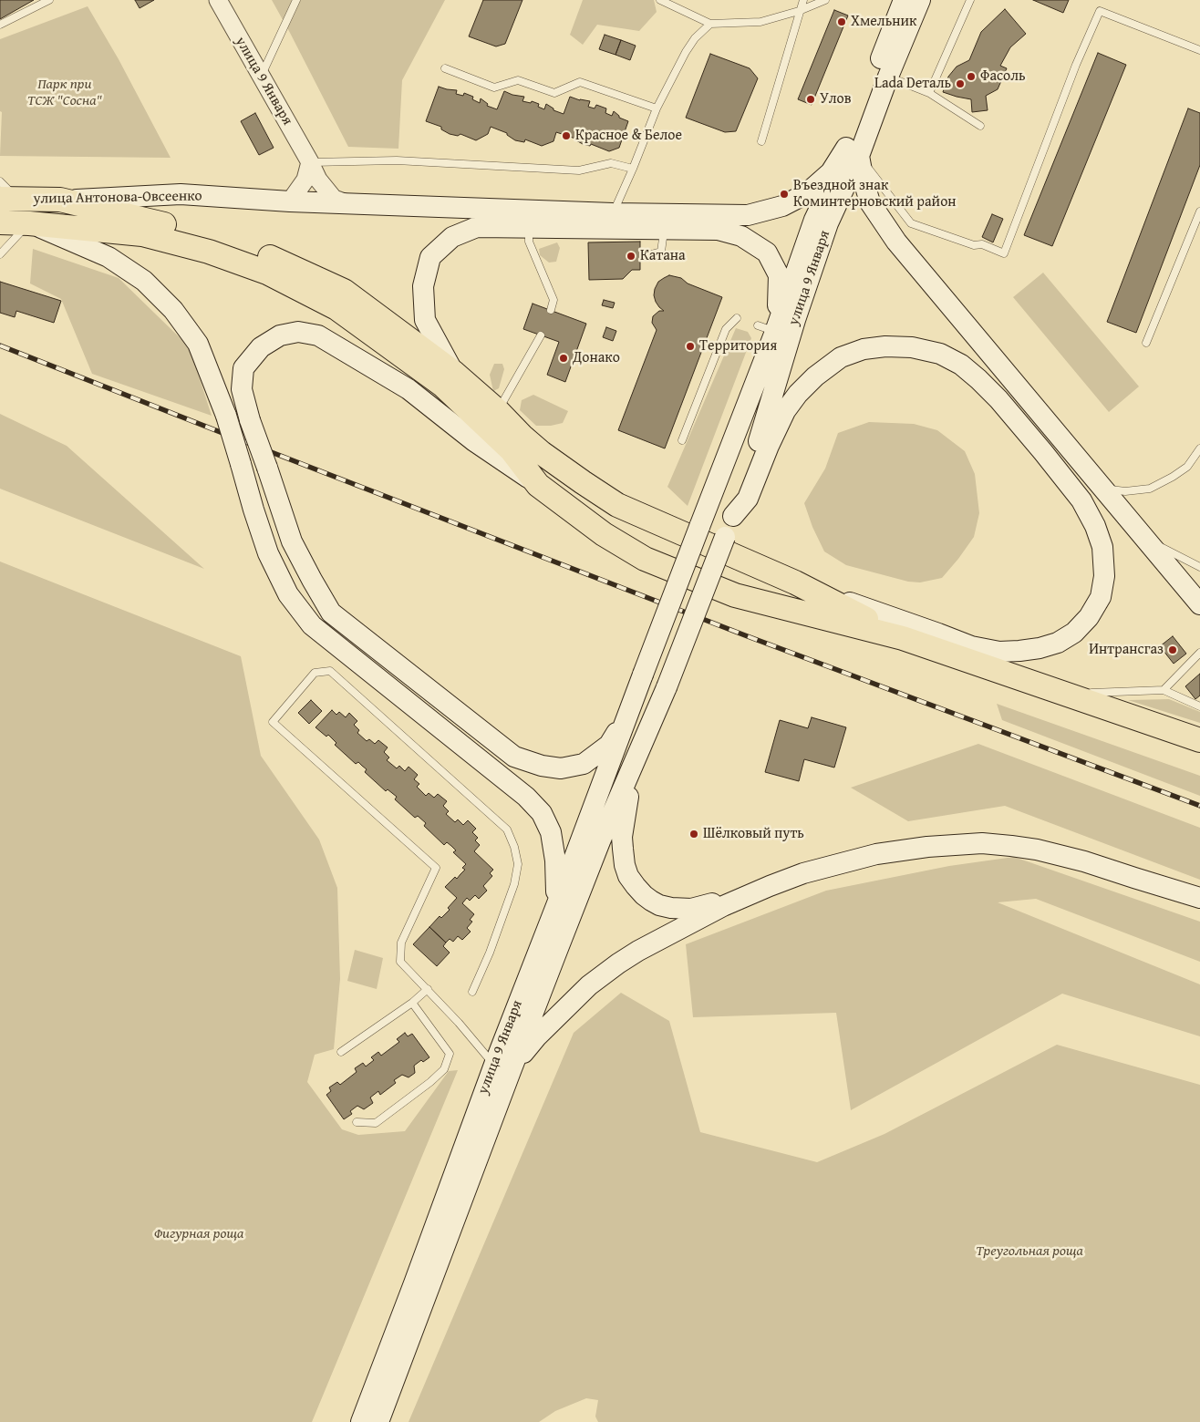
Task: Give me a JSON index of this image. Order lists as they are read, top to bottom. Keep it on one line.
{"streets":{"highway":["улица Антонова-Овсеенко"],"main road":["улица 9 Января"]},"crossings":[["улица 9 Января","улица Антонова-Овсеенко"]],"parks":["Парк при ТСЖ \"Сосна\"","Фигурная роща","Треугольная роща"],"places":["Хмельник","Фасоль","Lada Dеталь","Улов","Красное & Белое","Въездной знак Коминтерновский район","Катана","Территория","Донако","Интрансгаз","Шёлковый путь"]}
